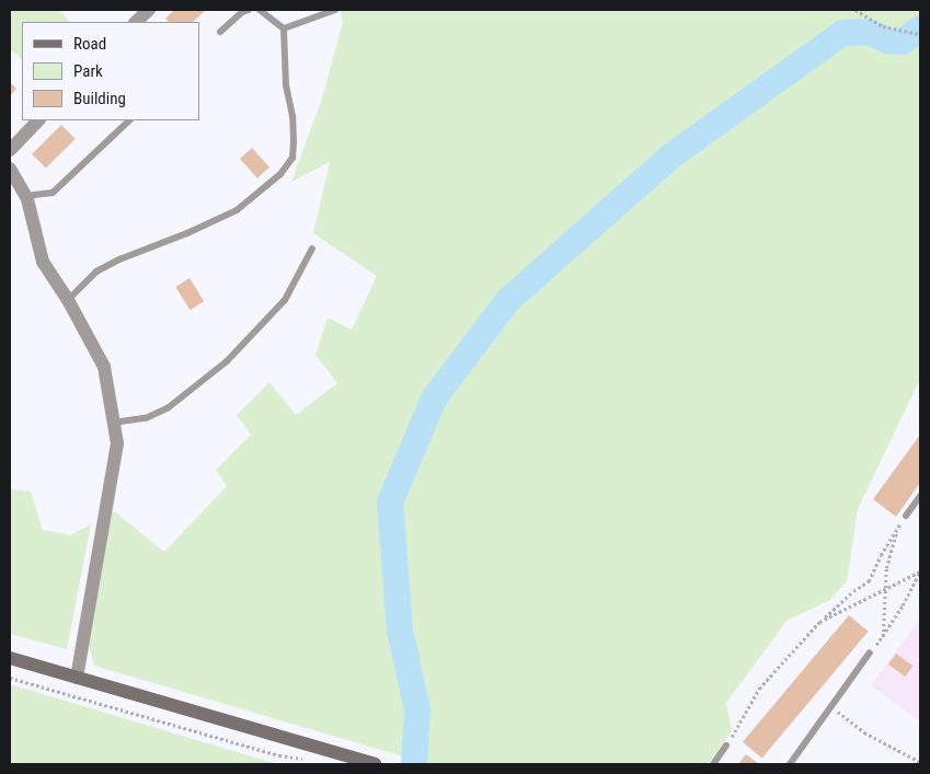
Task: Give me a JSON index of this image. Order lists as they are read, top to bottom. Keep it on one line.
{"legend":["Road","Park","Building"]}
